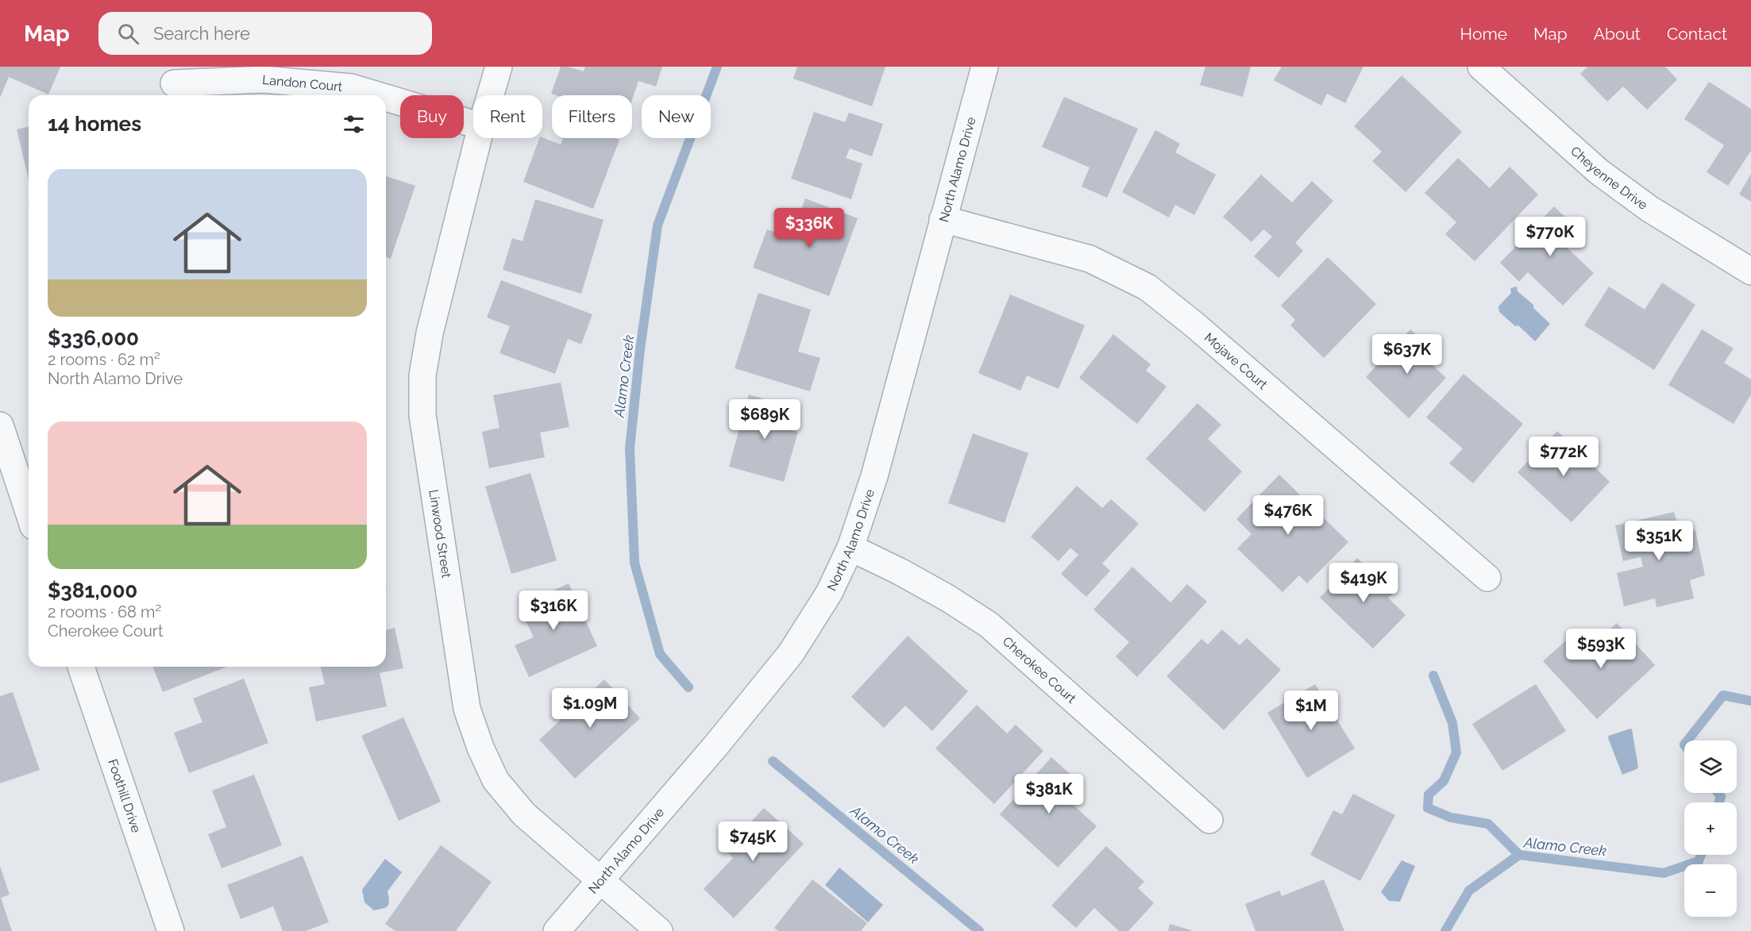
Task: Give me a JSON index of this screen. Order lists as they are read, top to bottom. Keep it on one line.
{"streets":{"street":["Landon Court","North Alamo Drive","Cheyenne Drive","Mojave Court","Linwood Street","Cherokee Court","Foothill Drive"]},"crossings":[["North Alamo Drive","Mojave Court"],["North Alamo Drive","Linwood Street"],["North Alamo Drive","Cherokee Court"]],"water":["Alamo Creek"],"page":{"header":"Map","search":"Search here","nav":["Home","Map","About","Contact"],"chip":["Buy","Rent","Filters","New"],"heading":"14 homes","list":[{"name":"$336,000","note":"2 rooms · 62 m² · North Alamo Drive"},{"name":"$381,000","note":"2 rooms · 68 m² · Cherokee Court"}],"price":["$336K","$770K","$637K","$689K","$772K","$476K","$351K","$419K","$316K","$593K","$1.09M","$1M","$381K","$745K"],"map_buttons":["+","−"]}}
